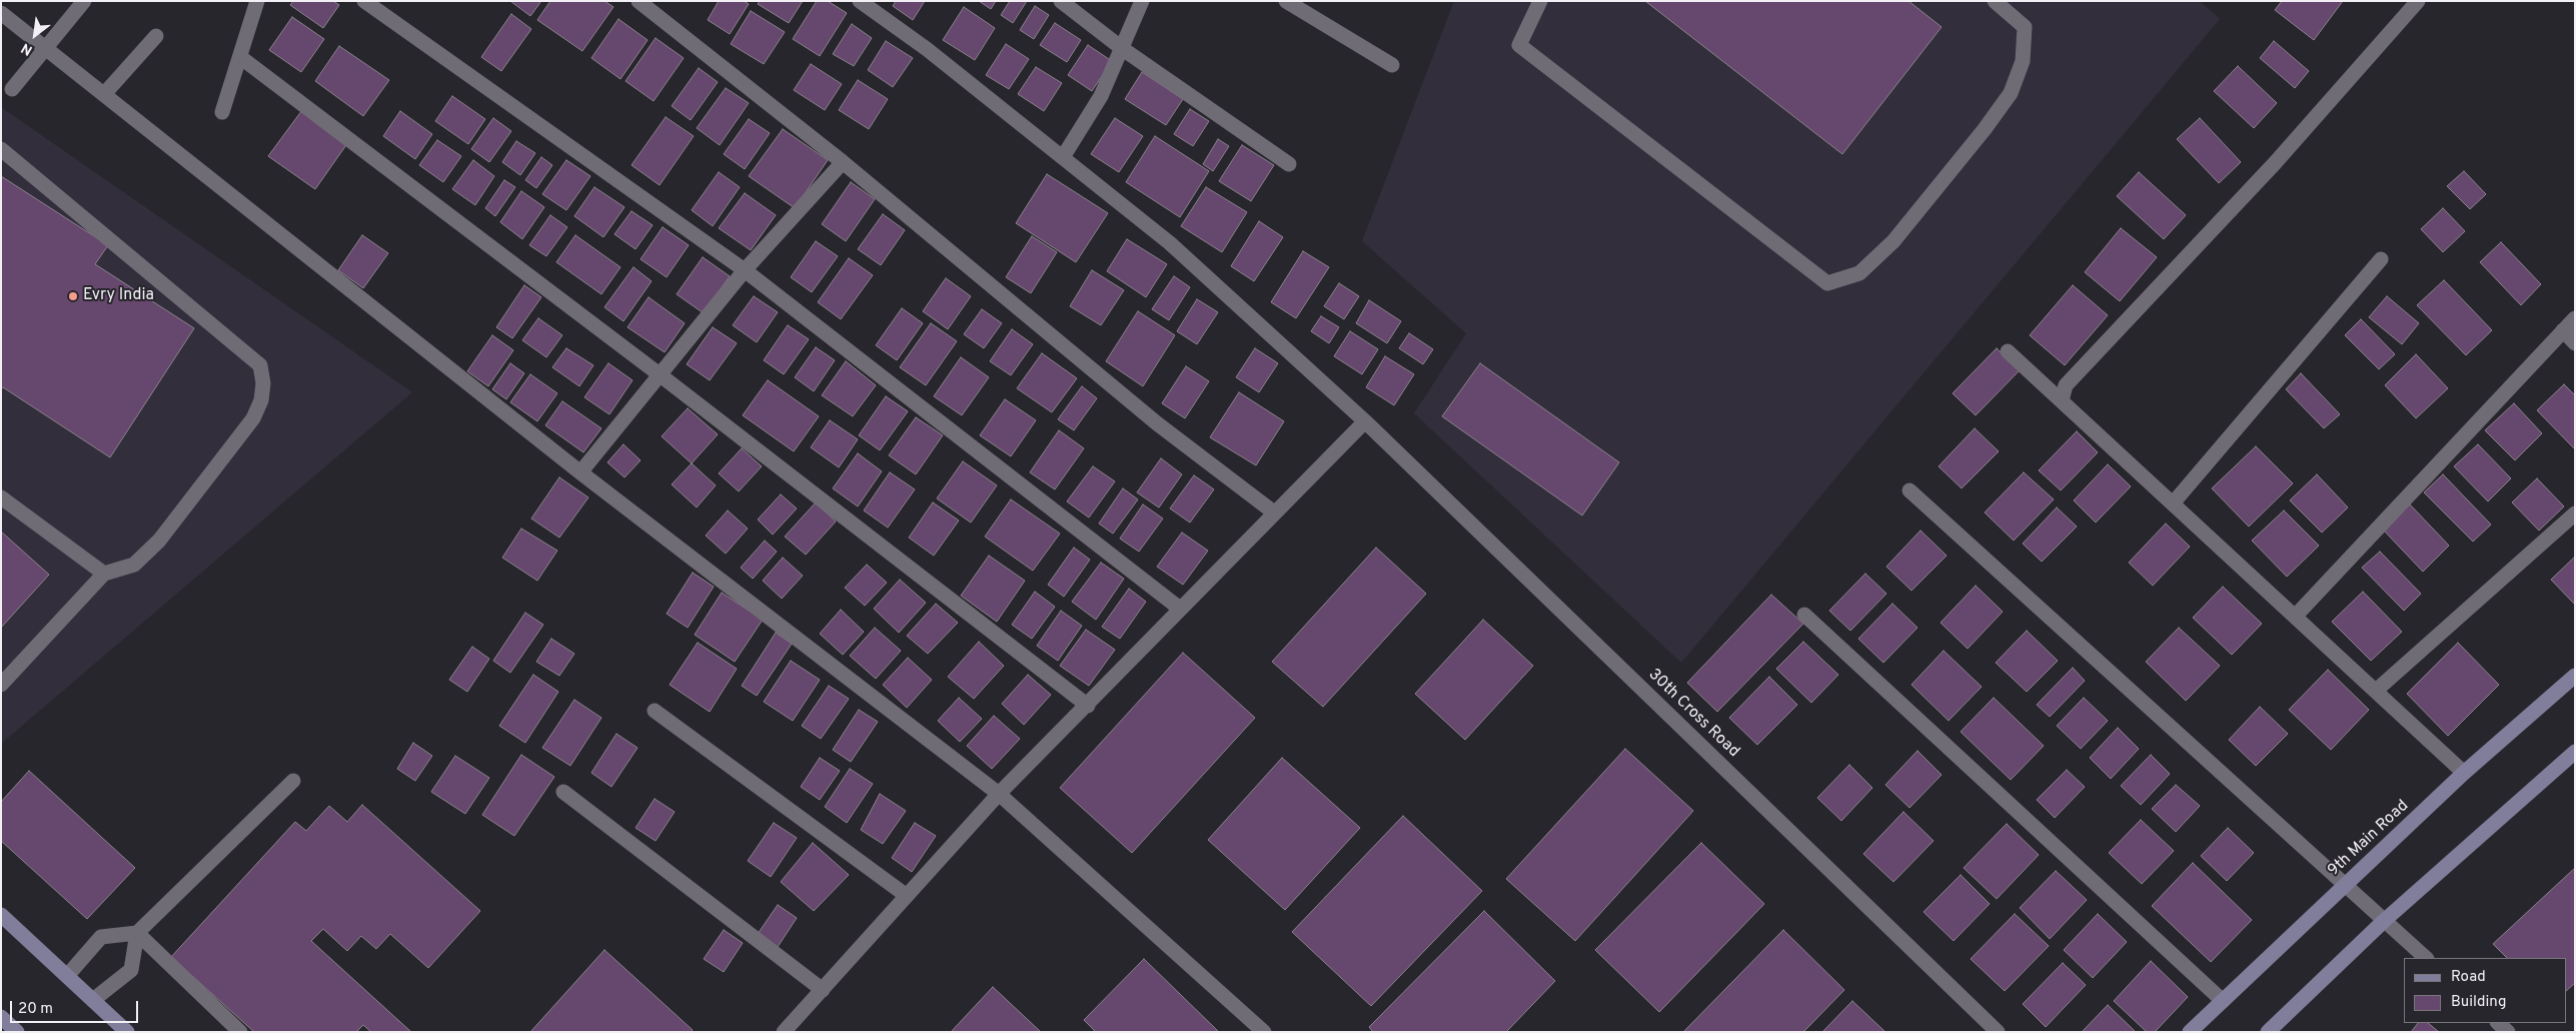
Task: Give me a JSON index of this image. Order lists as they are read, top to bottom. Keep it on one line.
{"streets":{"main road":["9th Main Road"],"street":["30th Cross Road"]},"places":["Evry India"],"legend":["Road","Building"],"scale_bar":"20 m","north":"bottom left"}
